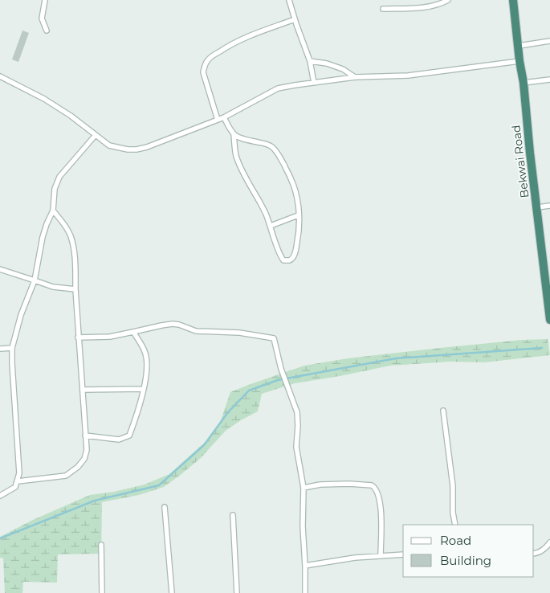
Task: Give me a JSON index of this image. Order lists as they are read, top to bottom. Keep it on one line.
{"streets":{"highway":["Bekwai Road"]},"legend":["Road","Building"]}
